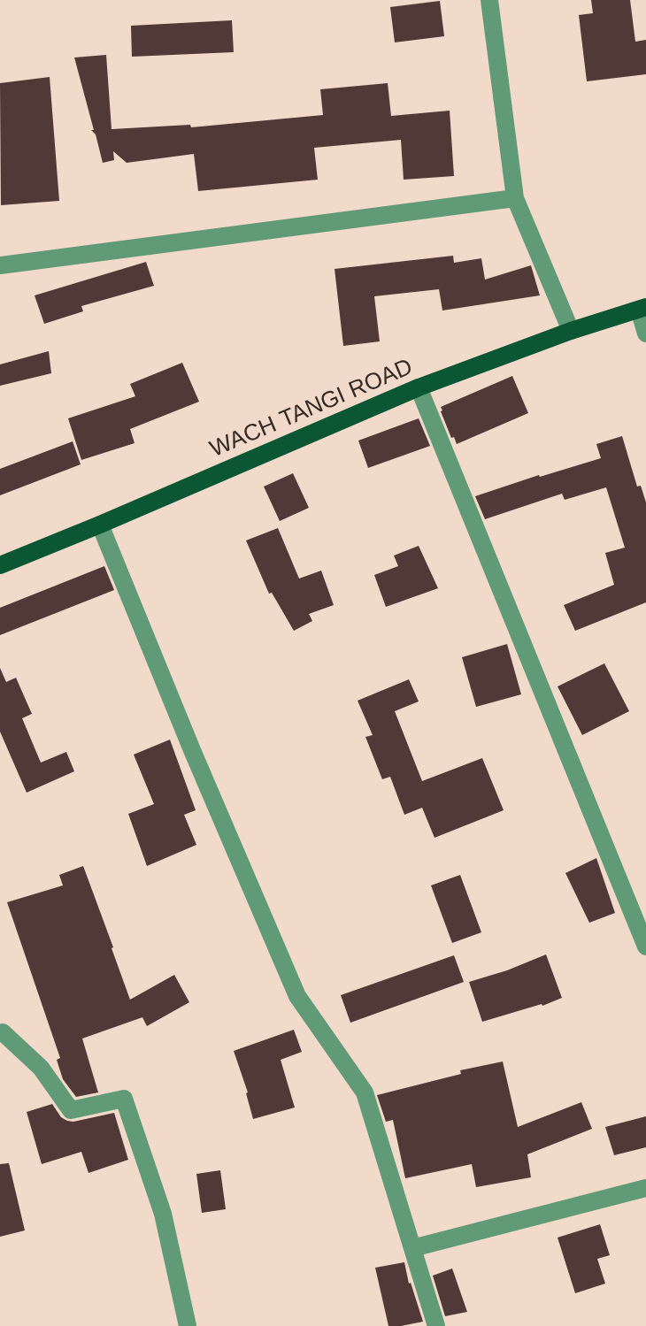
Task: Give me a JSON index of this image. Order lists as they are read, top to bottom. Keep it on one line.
{"streets":{"main road":["WACH TANGI ROAD"]}}
